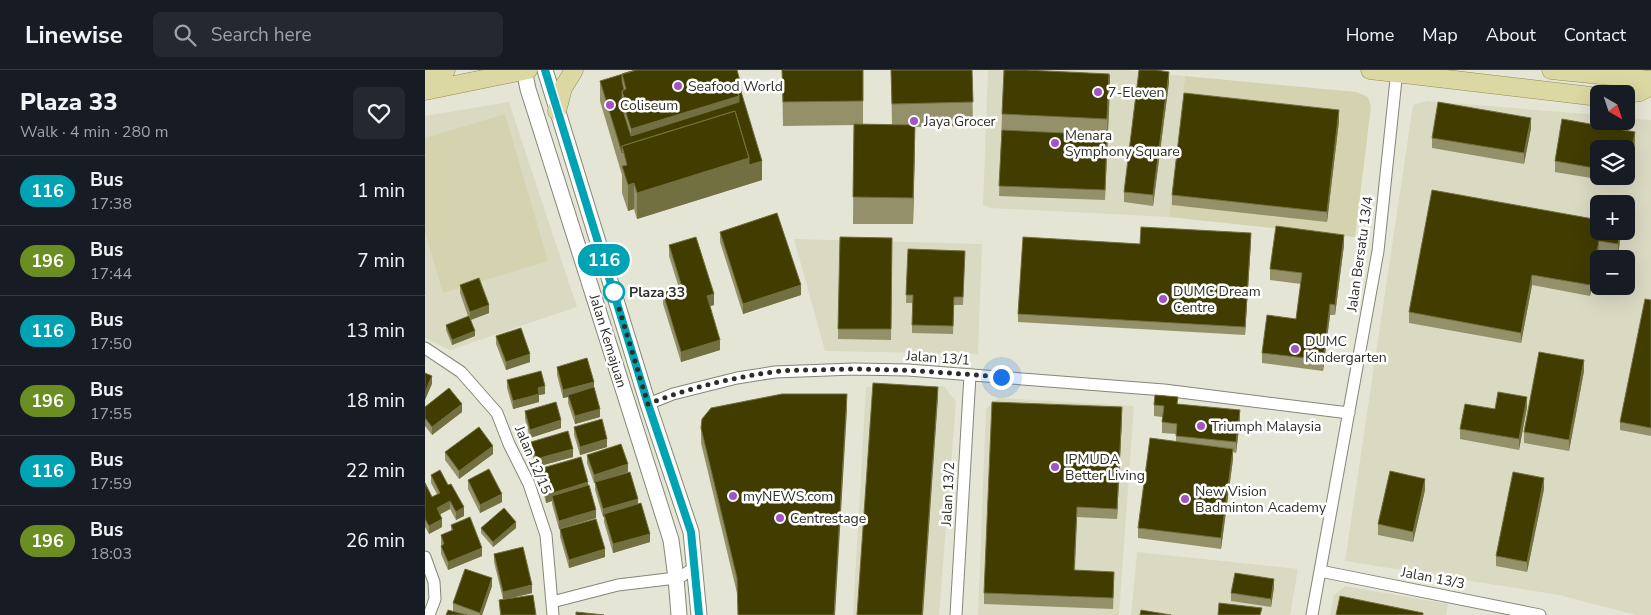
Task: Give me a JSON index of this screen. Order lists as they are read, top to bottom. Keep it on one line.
{"streets":{"main road":["Jalan Kemajuan"],"street":["Jalan Bersatu 13/4","Jalan 13/1","Jalan 12/15","Jalan 13/2","Jalan 13/3"]},"crossings":[["Jalan Bersatu 13/4","Jalan 13/1"],["Jalan Bersatu 13/4","Jalan 13/3"],["Jalan Kemajuan","Jalan 13/1"],["Jalan 13/1","Jalan 13/2"]],"places":["Seafood World","7-Eleven","Coliseum","Jaya Grocer","Menara Symphony Square","Plaza 33","DUMC Dream Centre","DUMC Kindergarten","Triumph Malaysia","IPMUDA Better Living","myNEWS.com","New Vision Badminton Academy","Centrestage"],"lines":["bus line 116"],"north":"bottom right","page":{"header":"Linewise","search":"Search here","nav":["Home","Map","About","Contact"],"heading":["Plaza 33","Walk · 4 min · 280 m"],"on_map":"116","map_buttons":["+","−"],"list":[{"mark":"116","name":"Bus","note":"17:38","value":"1 min"},{"mark":"196","name":"Bus","note":"17:44","value":"7 min"},{"mark":"116","name":"Bus","note":"17:50","value":"13 min"},{"mark":"196","name":"Bus","note":"17:55","value":"18 min"},{"mark":"116","name":"Bus","note":"17:59","value":"22 min"},{"mark":"196","name":"Bus","note":"18:03","value":"26 min"}]}}
